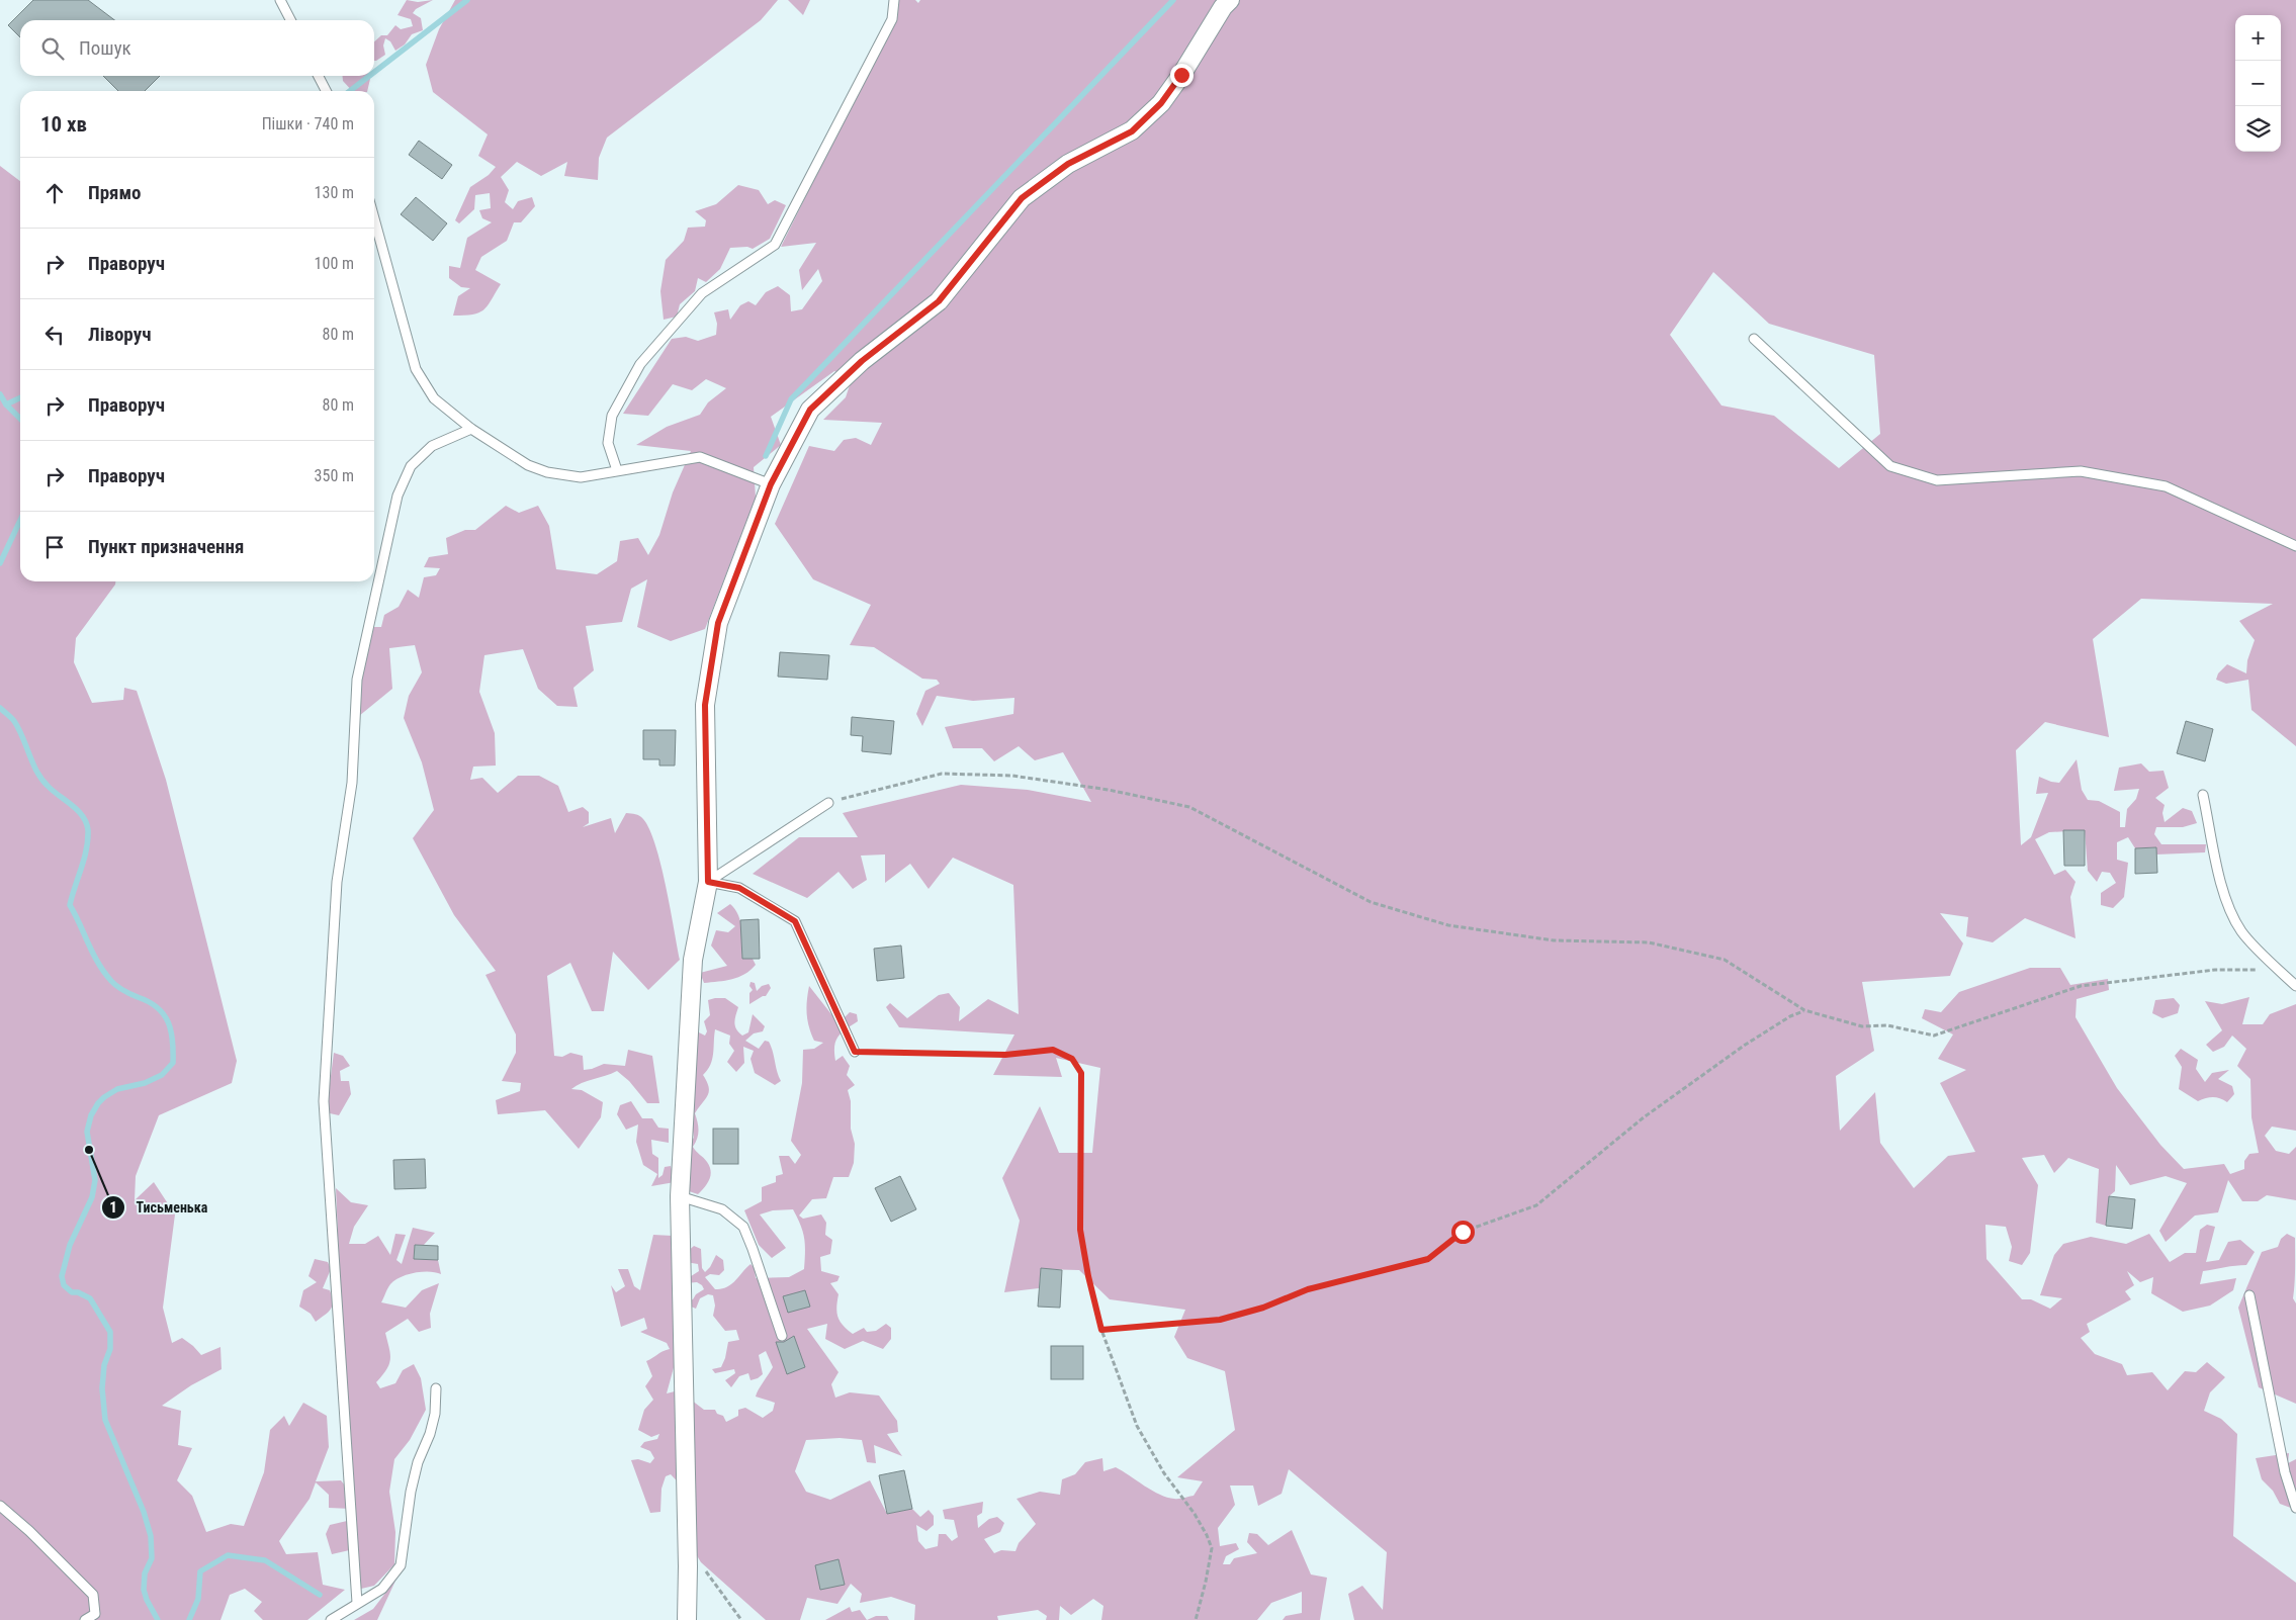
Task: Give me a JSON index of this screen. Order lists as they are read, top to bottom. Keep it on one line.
{"places":["Тисьменька"],"page":{"map_buttons":["+","−"],"search":"Пошук","heading":["10 хв","Пішки · 740 m"],"list":[["Прямо","130 m"],["Праворуч","100 m"],["Ліворуч","80 m"],["Праворуч","80 m"],["Праворуч","350 m"],"Пункт призначення"]}}
